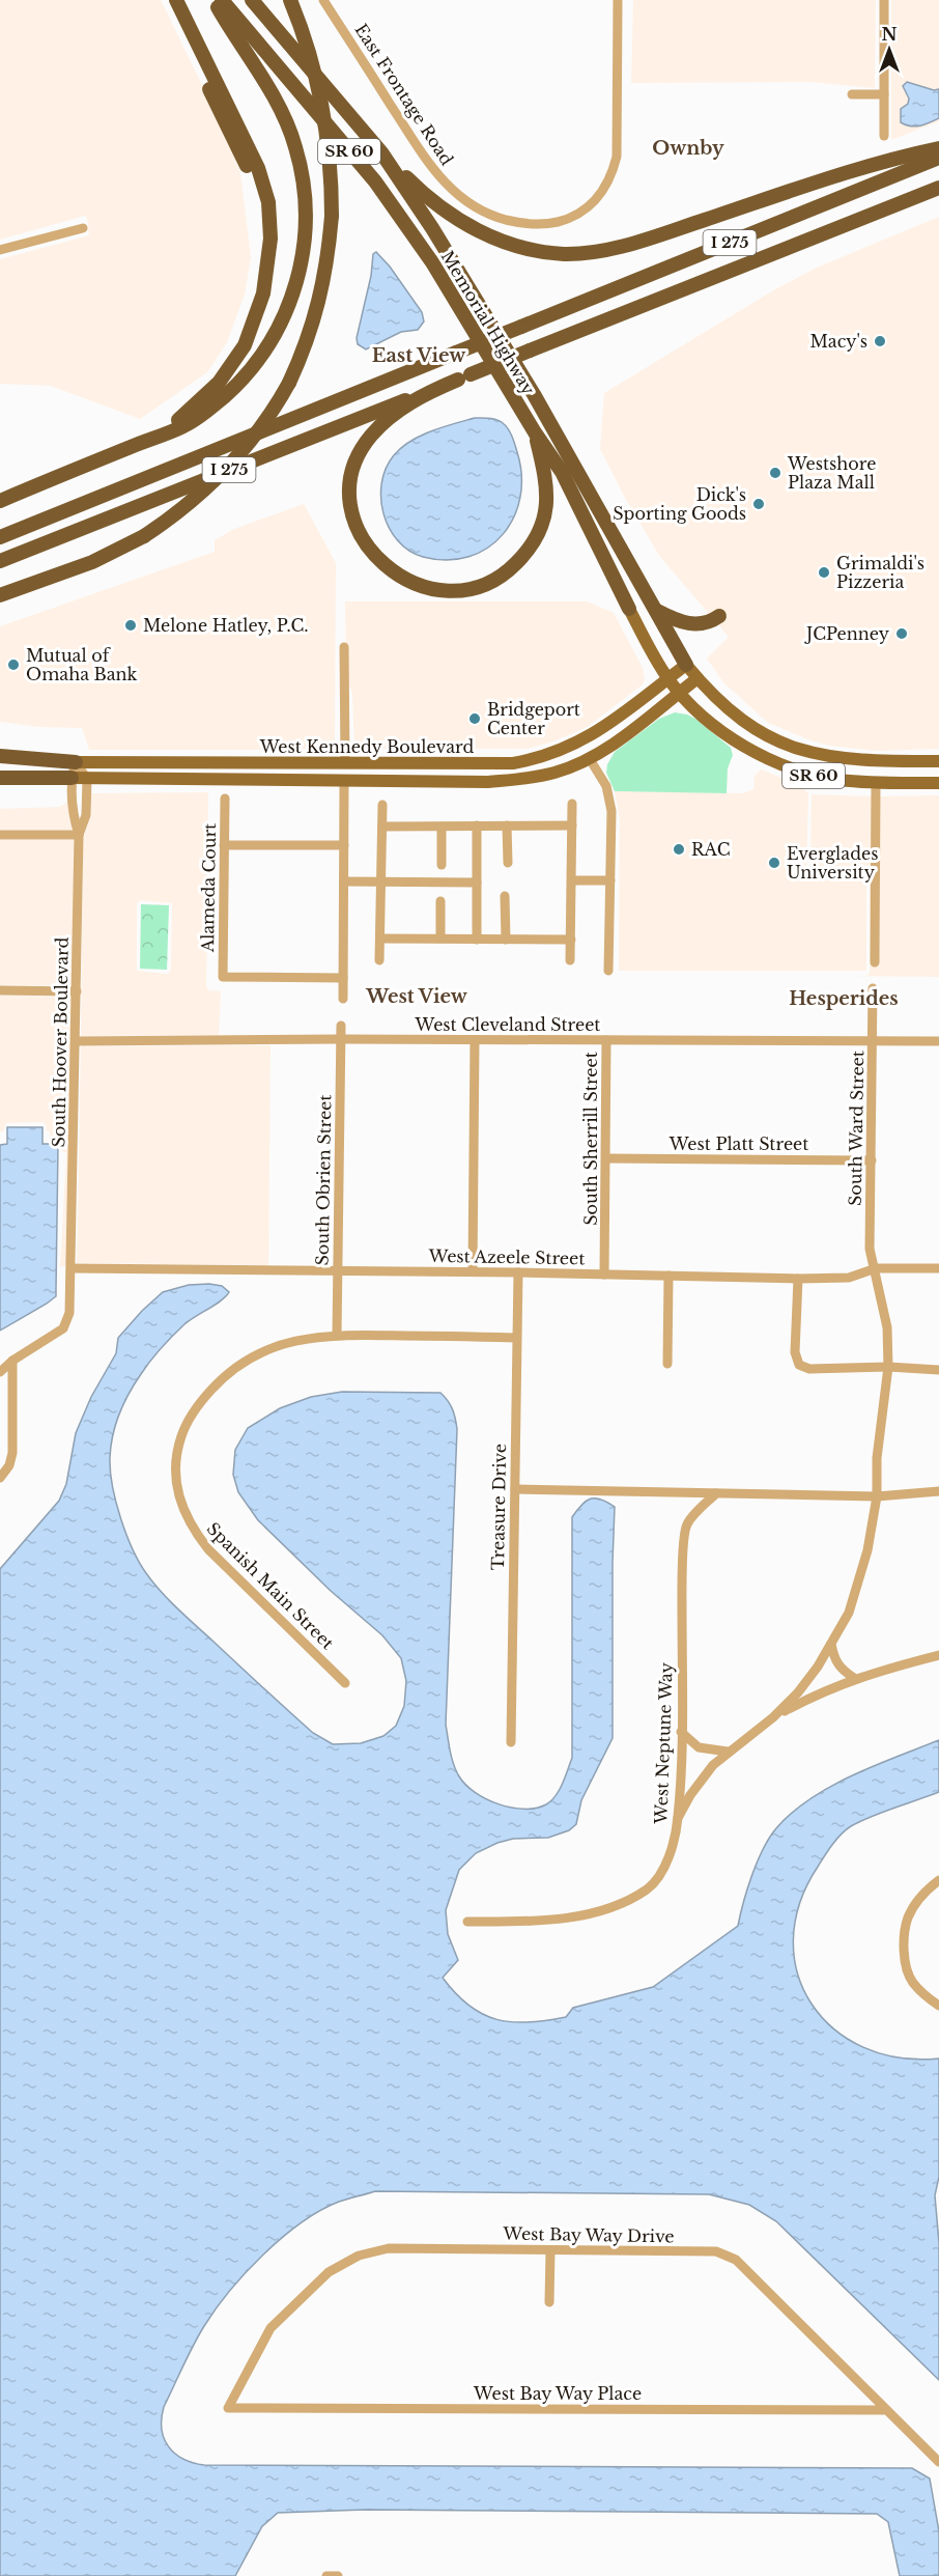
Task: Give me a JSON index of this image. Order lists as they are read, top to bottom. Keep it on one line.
{"streets":{"highway":["SR 60","I 275","Memorial Highway"],"main road":["West Kennedy Boulevard"],"street":["East Frontage Road","Alameda Court","West Cleveland Street","South Hoover Boulevard","South Ward Street","South Sherrill Street","West Platt Street","South Obrien Street","West Azeele Street","Treasure Drive","Spanish Main Street","West Neptune Way","West Bay Way Drive","West Bay Way Place"]},"crossings":[["SR 60","Memorial Highway"],["SR 60","West Kennedy Boulevard"],["Memorial Highway","West Kennedy Boulevard"],["West Kennedy Boulevard","South Hoover Boulevard"],["West Cleveland Street","South Hoover Boulevard"],["West Cleveland Street","South Ward Street"],["West Cleveland Street","South Sherrill Street"],["West Cleveland Street","South Obrien Street"],["South Hoover Boulevard","West Azeele Street"],["South Ward Street","West Platt Street"],["South Ward Street","West Azeele Street"],["South Sherrill Street","West Platt Street"],["South Sherrill Street","West Azeele Street"],["South Obrien Street","West Azeele Street"],["South Obrien Street","Spanish Main Street"],["West Azeele Street","Treasure Drive"],["Treasure Drive","Spanish Main Street"],["West Bay Way Drive","West Bay Way Place"]],"districts":["Ownby","East View","West View","Hesperides"],"places":["Macy's","Westshore Plaza Mall","Dick's Sporting Goods","Grimaldi's Pizzeria","Melone Hatley, P.C.","JCPenney","Mutual of Omaha Bank","Bridgeport Center","RAC","Everglades University"],"north":"top"}
